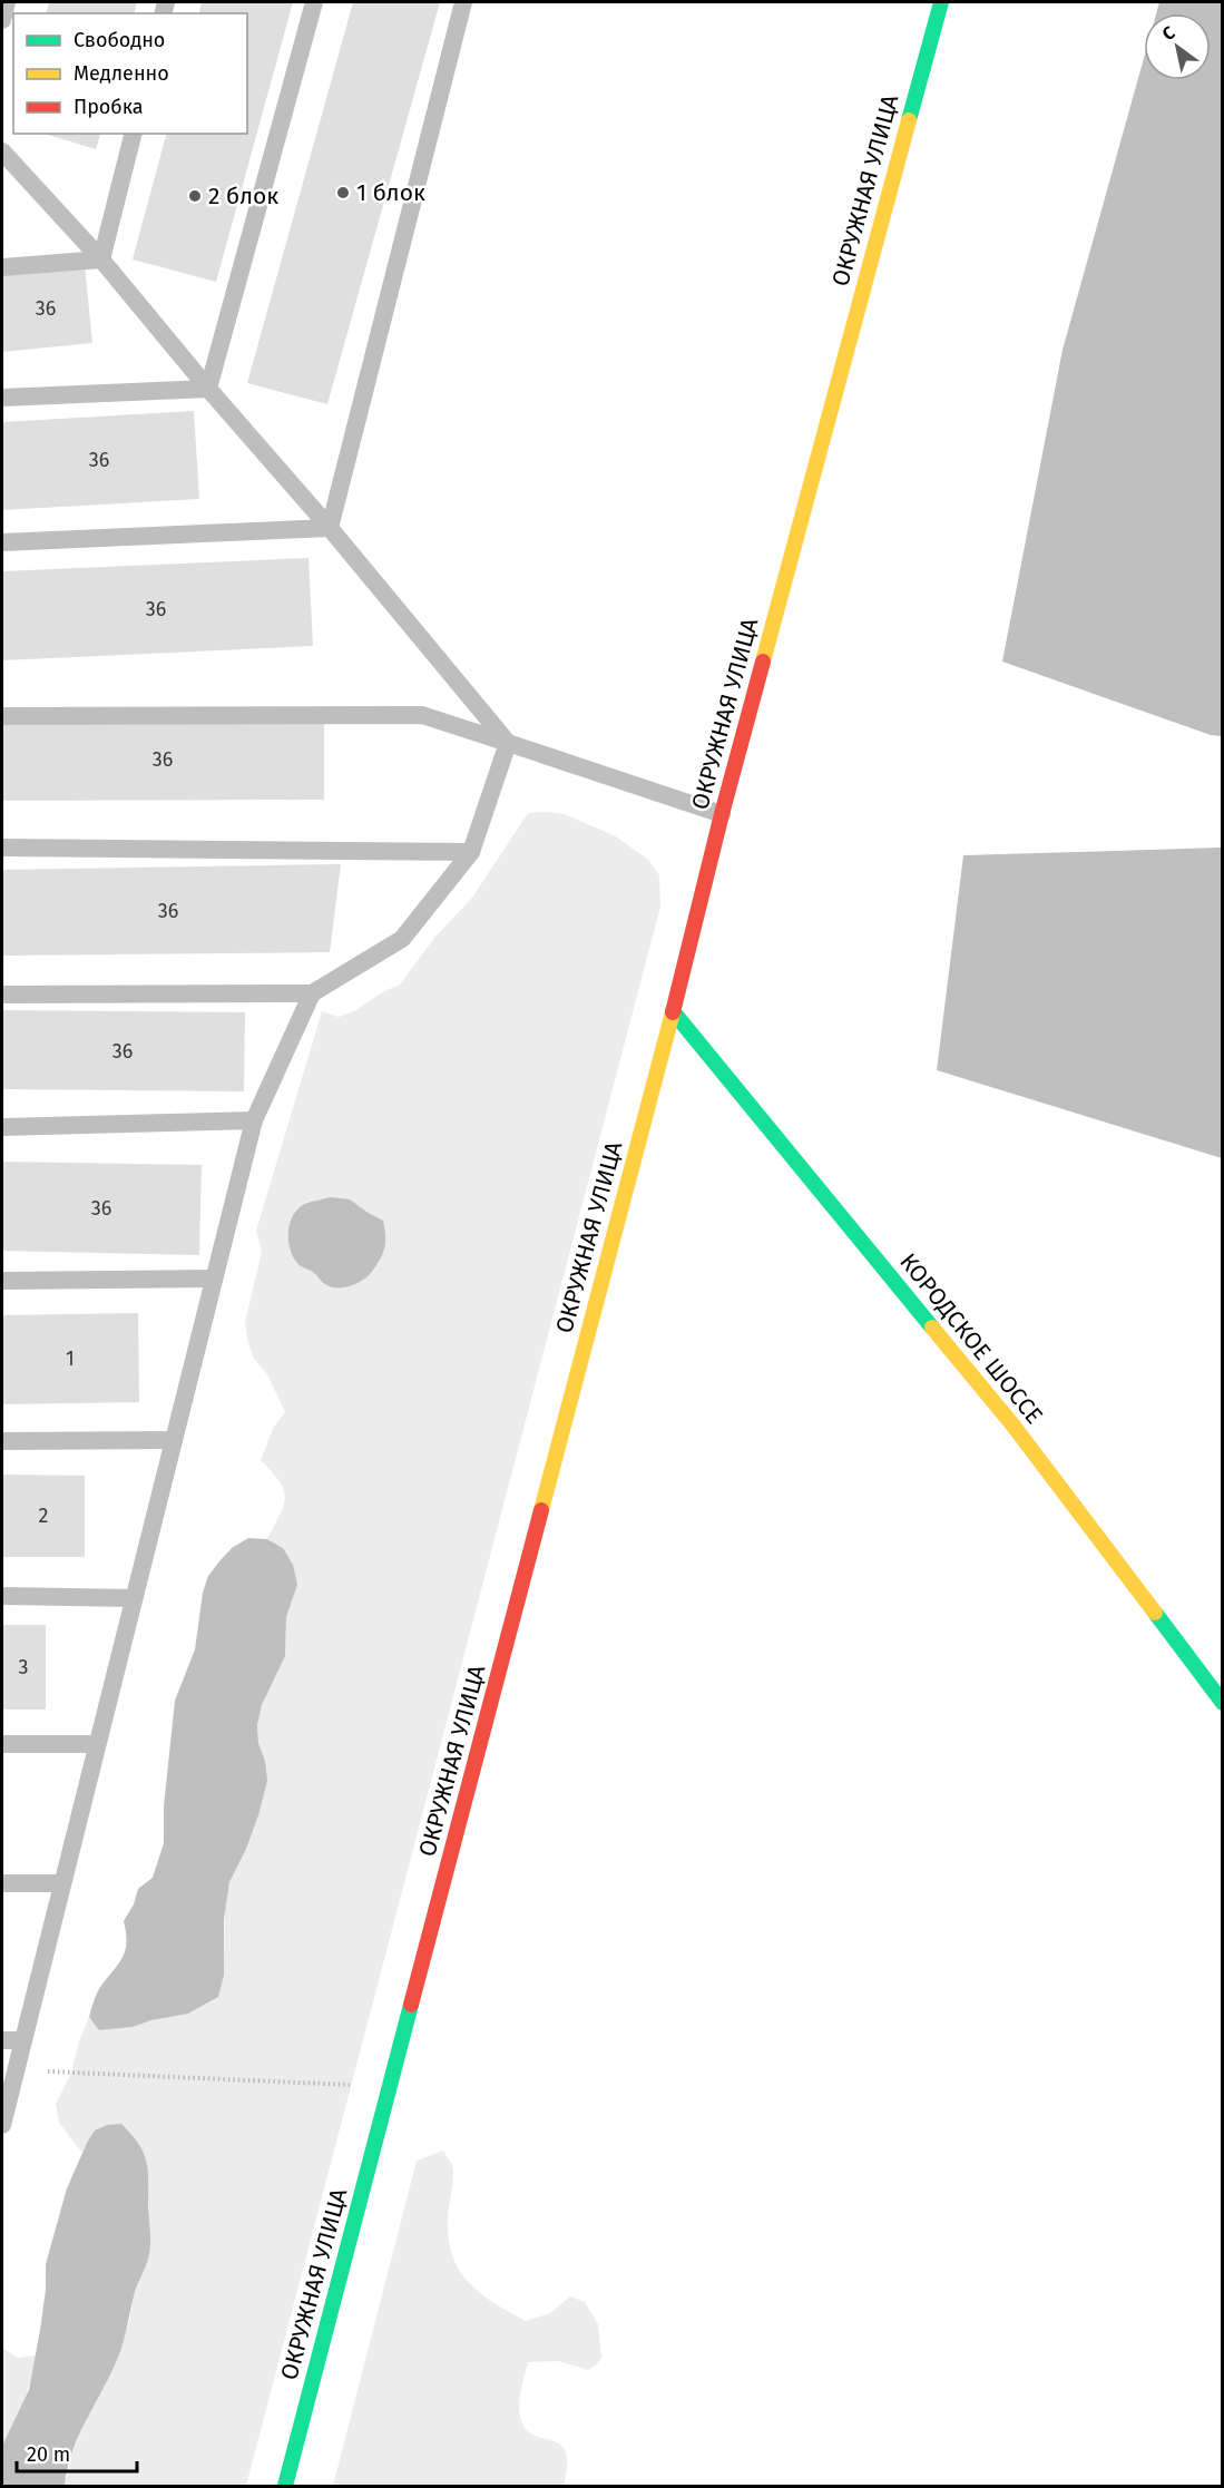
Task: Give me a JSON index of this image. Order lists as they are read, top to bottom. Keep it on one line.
{"streets":{"main road":["ОКРУЖНАЯ УЛИЦА","КОРОДСКОЕ ШОССЕ"]},"crossings":[["ОКРУЖНАЯ УЛИЦА","КОРОДСКОЕ ШОССЕ"]],"places":["1 блок","2 блок"],"house_numbers":["36","36","36","36","36","36","36","1","2","3"],"legend":["Свободно","Медленно","Пробка"],"scale_bar":"20 m","north":"top left"}
